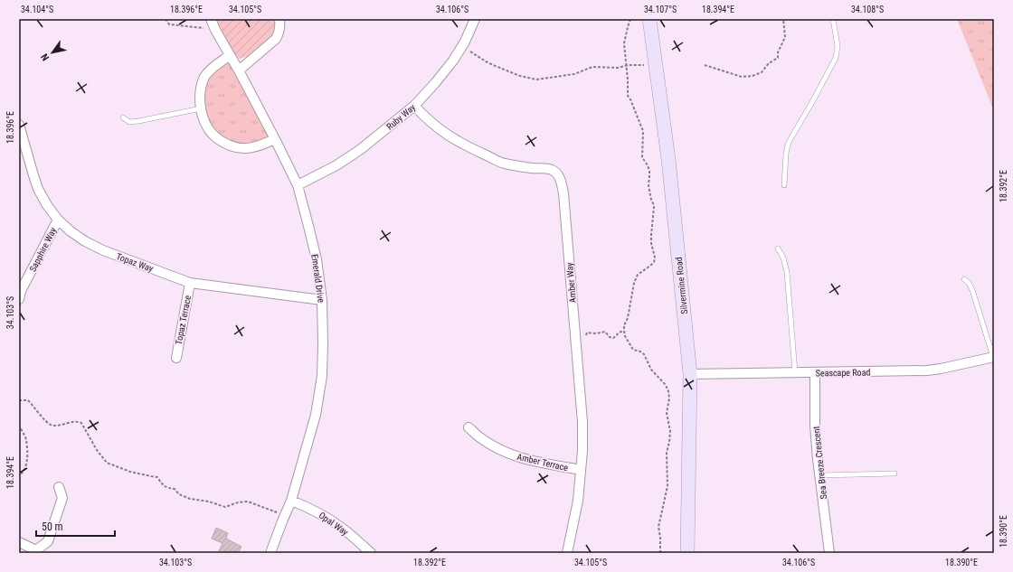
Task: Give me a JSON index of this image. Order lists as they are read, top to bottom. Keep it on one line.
{"streets":{"street":["Ruby Way","Sapphire Way","Topaz Way","Emerald Drive","Amber Way","Silvermine Road","Topaz Terrace","Seascape Road","Amber Terrace","Sea Breeze Crescent","Opal Way"]},"crossings":[["Ruby Way","Emerald Drive"],["Ruby Way","Amber Way"],["Sapphire Way","Topaz Way"],["Topaz Way","Emerald Drive"],["Topaz Way","Topaz Terrace"],["Emerald Drive","Opal Way"],["Amber Way","Amber Terrace"],["Silvermine Road","Seascape Road"],["Seascape Road","Sea Breeze Crescent"]],"scale_bar":"50 m","north":"bottom left","coordinates":["34.104°S","18.396°E","34.105°S","34.106°S","34.107°S","18.394°E","34.108°S","18.392°E","34.103°S","18.390°E"]}
